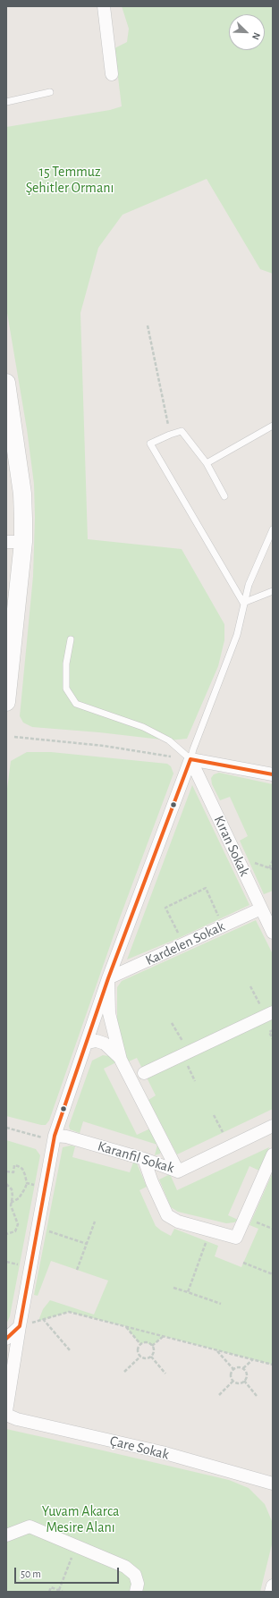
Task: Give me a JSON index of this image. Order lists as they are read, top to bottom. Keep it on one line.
{"streets":{"street":["Kıran Sokak","Kardelen Sokak","Karanfil Sokak","Çare Sokak"]},"crossings":[["Kıran Sokak","Kardelen Sokak"]],"parks":["15 Temmuz Şehitler Ormanı","Yuvam Akarca Mesire Alanı"],"scale_bar":"50 m","north":"bottom right"}
